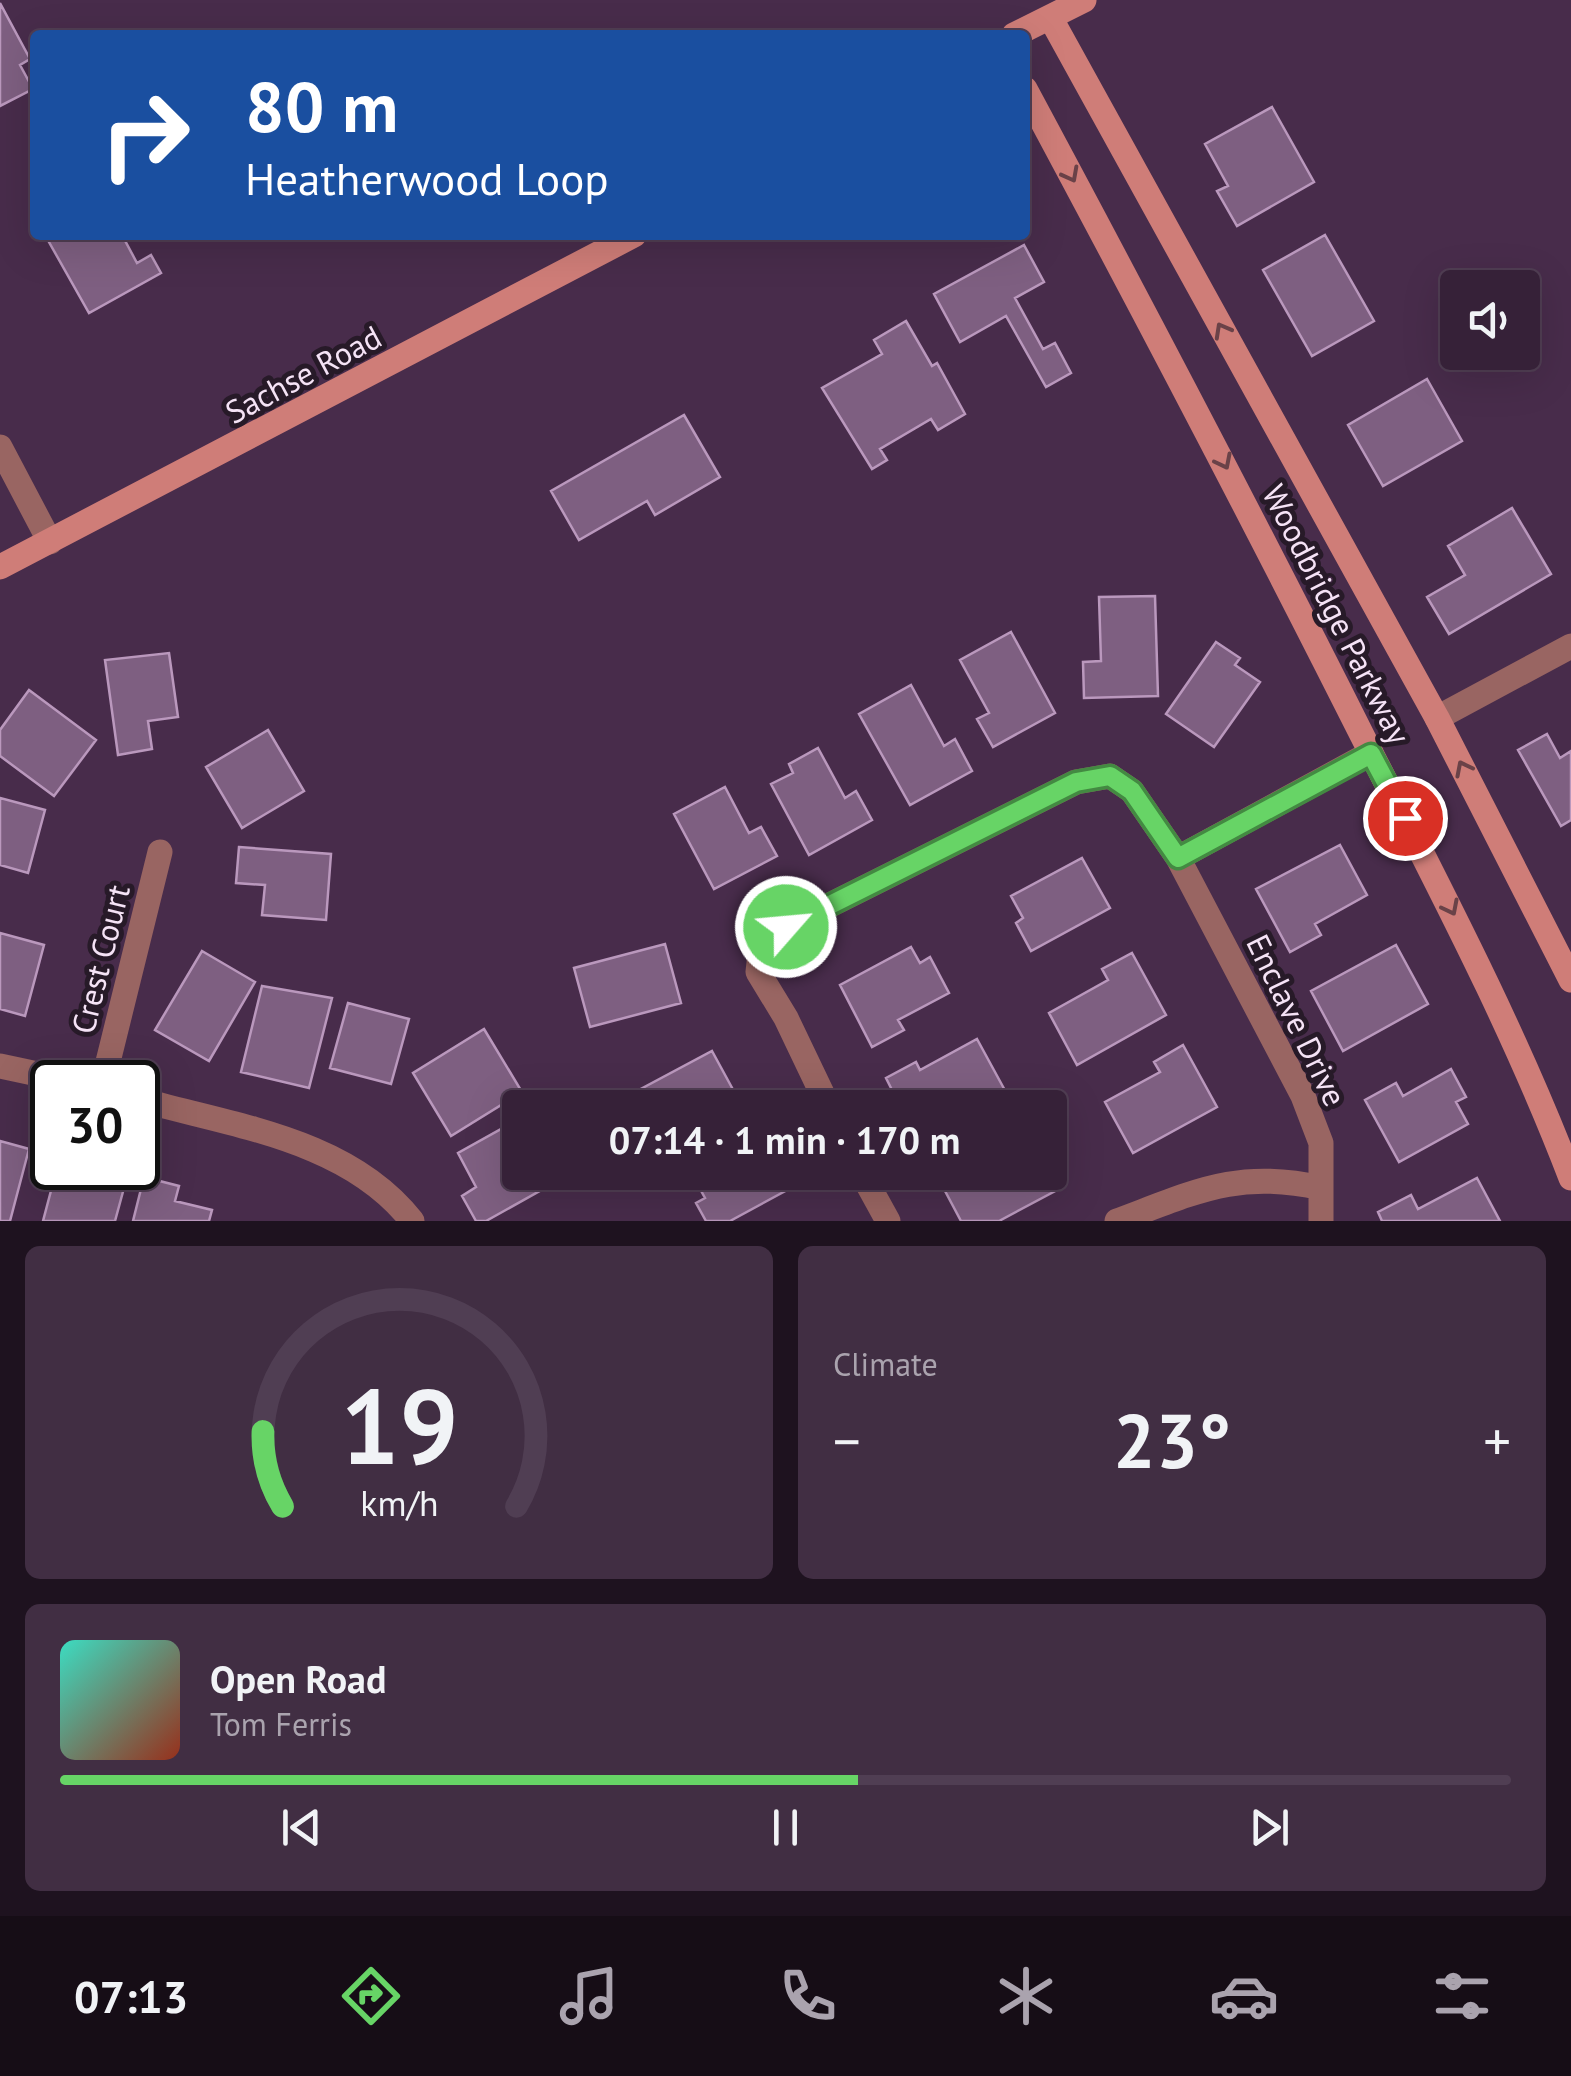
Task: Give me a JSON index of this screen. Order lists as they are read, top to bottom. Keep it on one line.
{"streets":{"main road":["Sachse Road","Woodbridge Parkway"],"street":["Crest Court","Enclave Drive"]},"page":{"turn":["80 m","Heatherwood Loop"],"limit":"30","trip":"07:14 · 1 min · 170 m","tile":"Climate","heat":["−","23°","+"],"song":["Open Road","Tom Ferris"],"tabs":"07:13","gauge":["19","km/h"]}}
